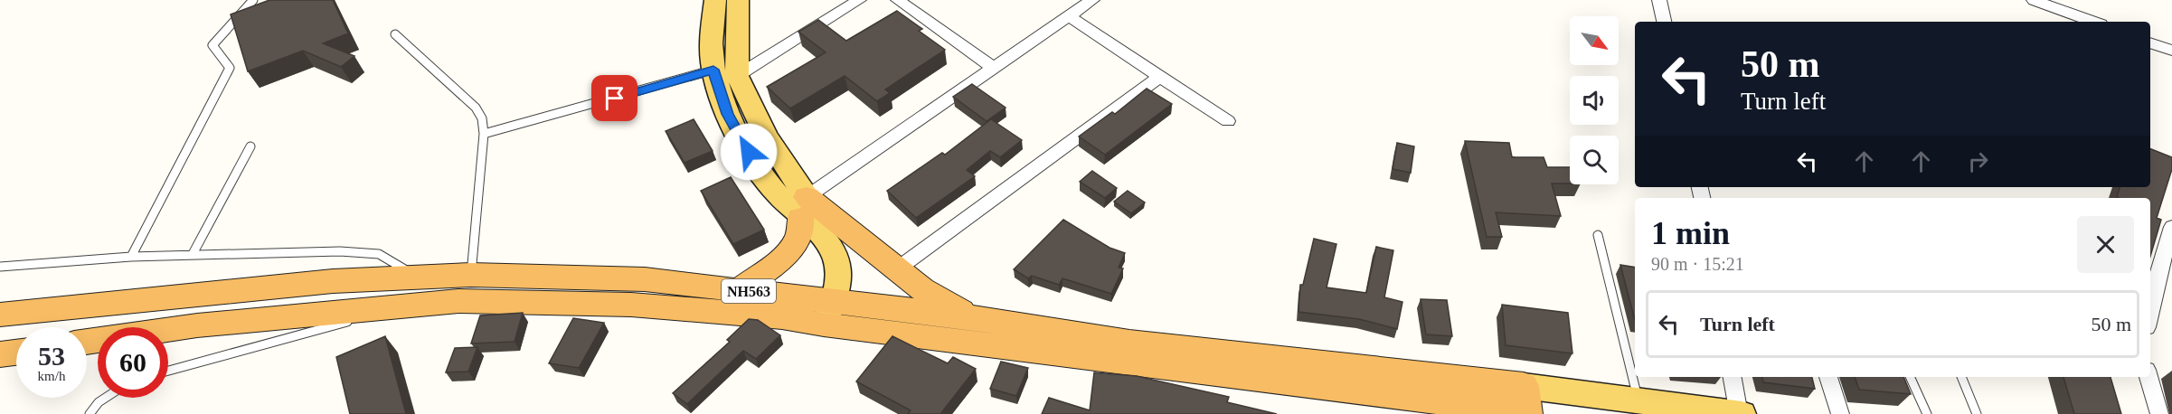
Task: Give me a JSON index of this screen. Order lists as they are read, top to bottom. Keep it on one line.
{"streets":{"highway":["NH563"]},"north":"bottom right","page":{"turn":["50 m","Turn left"],"heading":["1 min","90 m · 15:21"],"list":[{"name":"Turn left","value":"50 m"}],"speed":"53 km/h","limit":"60"}}
